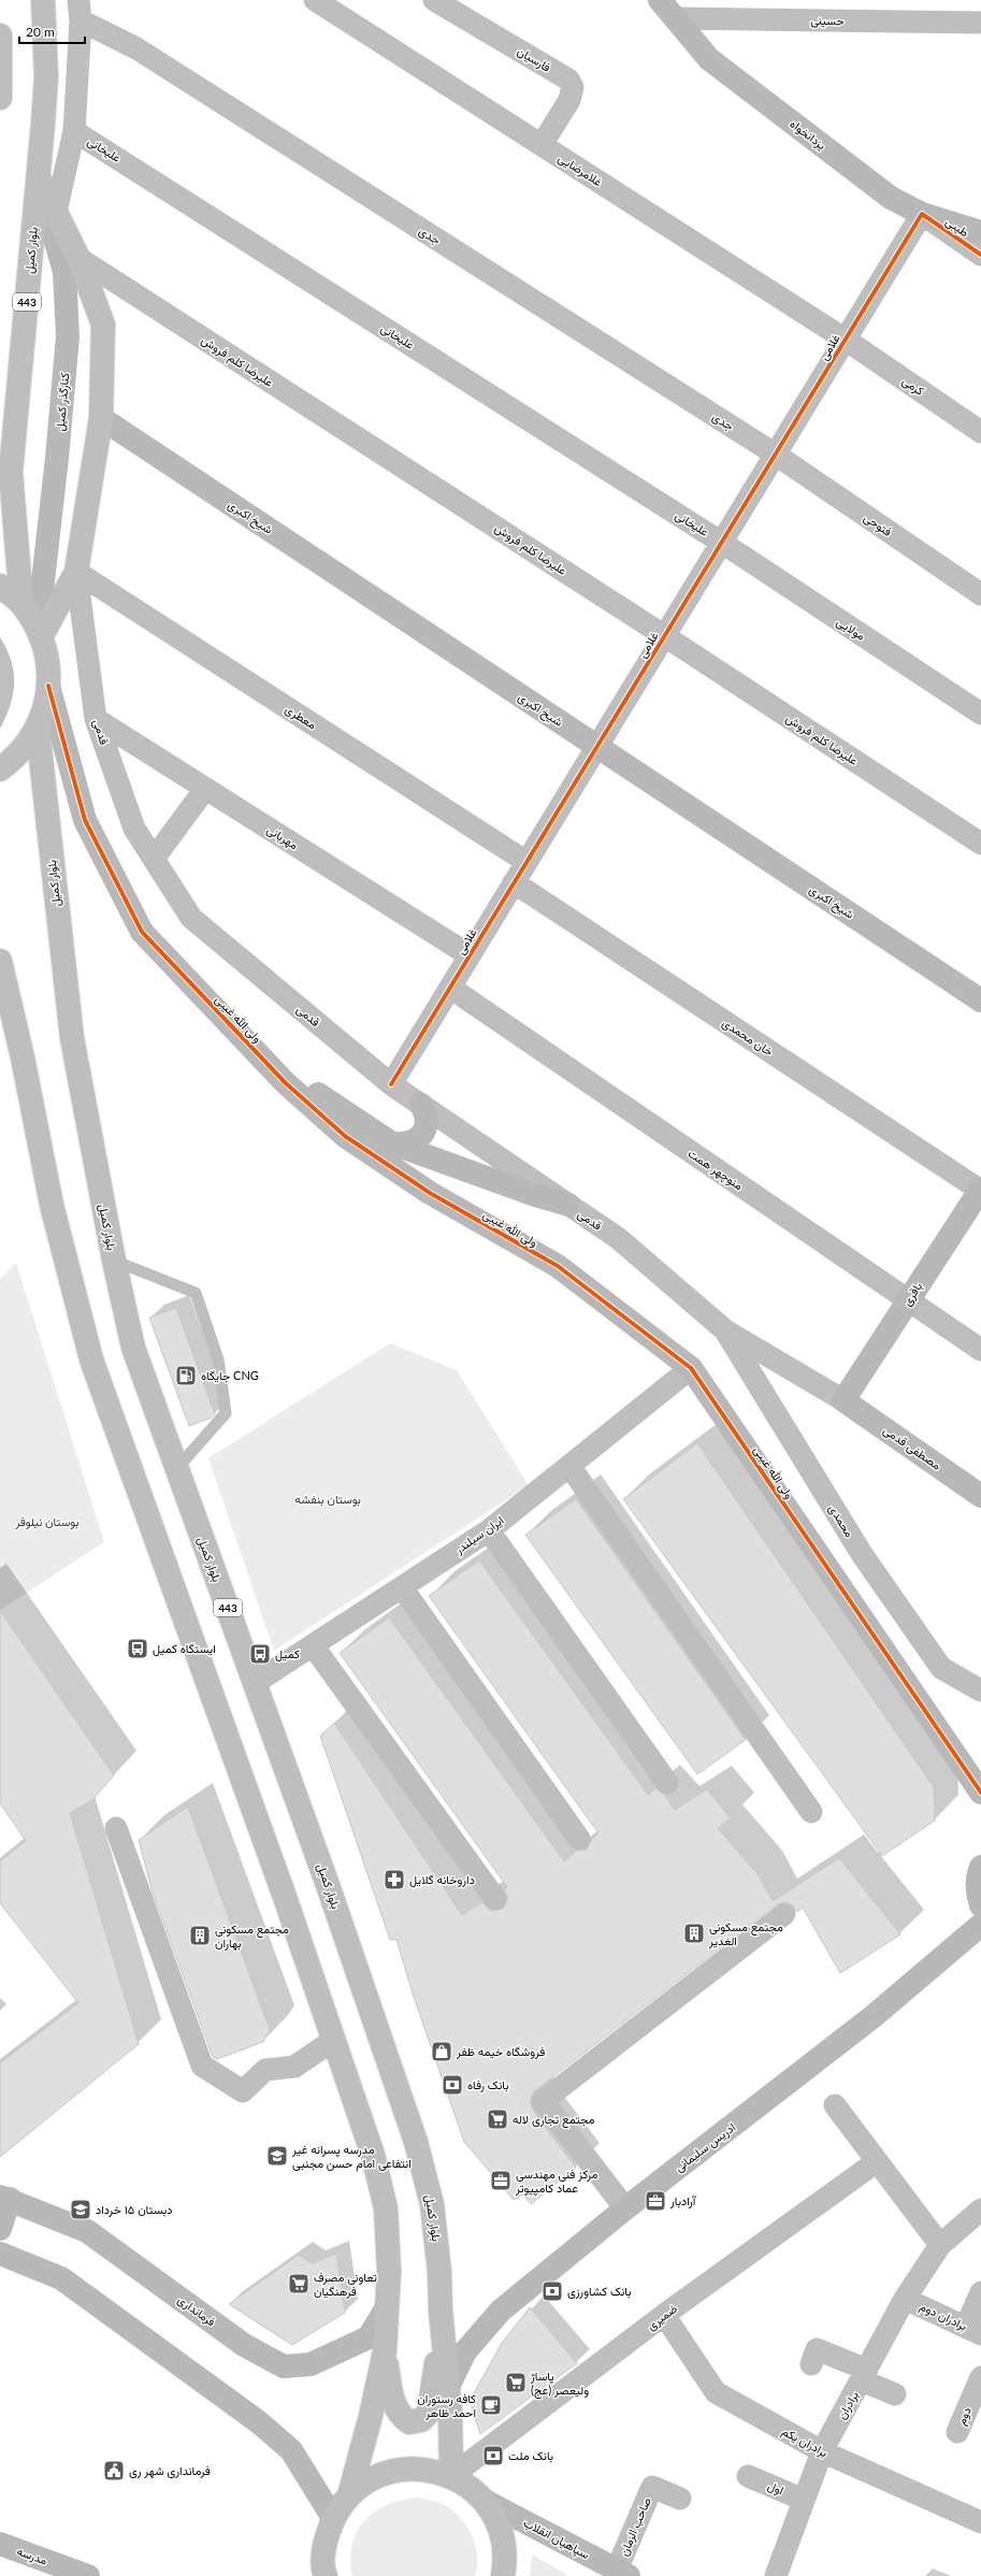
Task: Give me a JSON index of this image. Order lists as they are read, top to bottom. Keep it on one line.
{"streets":{"main road":["بلوار کمیل","443"],"street":["حسینی","فارسیان","یزدانخواه","علیخانی","غلامرضایی","طیبی","جدی","غلامی","علیرضا کلم فروش","کرمی","کنارگذر کمیل","شیخ اکبری","فتوحی","مولایی","معطری","قدمی","مهربانی","ولی الله غیبی","خان محمدی","منوچهر همت","باقری","مصطفی قدمی","محمدی","ایران سیلندر","ادریس سلیمانی","فرمانداری","برادران دوم","ضمیری","برادران","دوم","برادران یکم","اول","صاحب الزمان","سپاهیان انقلاب","مدرسه"]},"crossings":[["حسینی","یزدانخواه"],["فارسیان","غلامرضایی"],["یزدانخواه","طیبی"],["یزدانخواه","غلامی"],["علیخانی","غلامی"],["علیخانی","مولایی"],["غلامرضایی","غلامی"],["غلامرضایی","کرمی"],["طیبی","غلامی"],["جدی","غلامی"],["جدی","فتوحی"],["بلوار کمیل","کنارگذر کمیل"],["بلوار کمیل","ایران سیلندر"],["بلوار کمیل","ادریس سلیمانی"],["بلوار کمیل","ضمیری"],["غلامی","علیرضا کلم فروش"],["غلامی","کرمی"],["غلامی","شیخ اکبری"],["غلامی","فتوحی"],["غلامی","مولایی"],["غلامی","معطری"],["غلامی","قدمی"],["غلامی","مهربانی"],["غلامی","خان محمدی"],["غلامی","منوچهر همت"],["معطری","قدمی"],["قدمی","مهربانی"],["قدمی","محمدی"],["ولی الله غیبی","ایران سیلندر"],["خان محمدی","باقری"],["منوچهر همت","باقری"],["باقری","مصطفی قدمی"],["برادران دوم","برادران"],["ضمیری","برادران یکم"],["برادران","برادران یکم"],["برادران","اول"],["صاحب الزمان","سپاهیان انقلاب"]],"parks":["بوستان بنفشه","بوستان نیلوفر"],"places":{"fuel station":["جایگاه CNG"],"bus stop":["ایستگاه کمیل","کمیل"],"pharmacy":["داروخانه گلایل"],"building":["مجتمع مسکونی الغدیر","مجتمع مسکونی بهاران"],"shop":["فروشگاه خیمه ظفر"],"bank":["بانک رفاه","بانک کشاورزی","بانک ملت"],"supermarket":["مجتمع تجاری لاله","تعاونی مصرف فرهنگیان","پاساژ ولیعصر (عج)"],"school or university":["مدرسه پسرانه غیر انتفاعی امام حسن مجنبی","دبستان ۱۵ خرداد"],"office":["مرکز فنی مهندسی عماد کامپیوتر","آرادبار"],"cafe":["کافه رستوران احمد ظاهر"],"public building":["فرمانداری شهر ری"]},"scale_bar":"20 m"}
